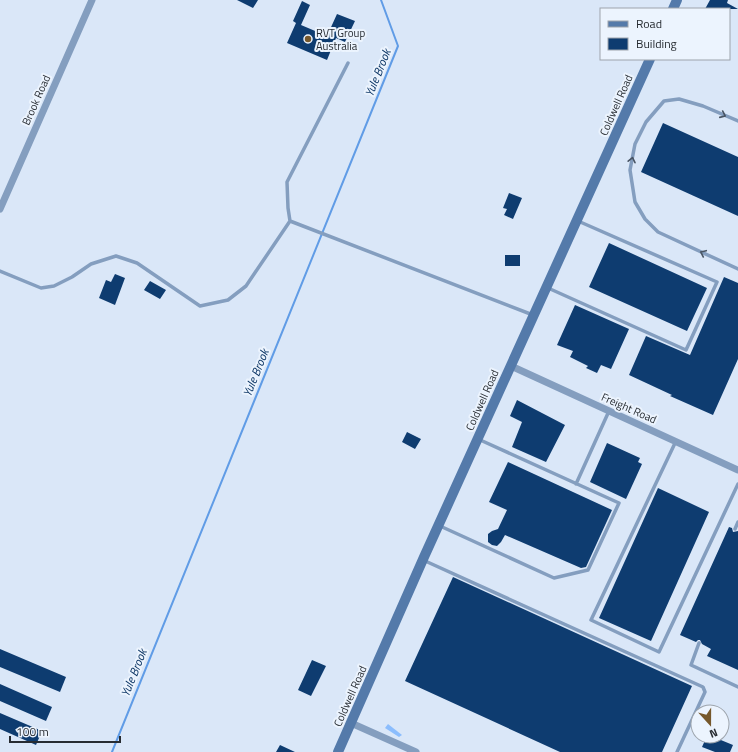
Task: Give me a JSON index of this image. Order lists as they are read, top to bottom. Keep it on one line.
{"streets":{"street":["Brook Road","Coldwell Road","Freight Road"]},"crossings":[["Coldwell Road","Freight Road"]],"water":["Yule Brook"],"places":["RVT Group Australia"],"legend":["Road","Building"],"scale_bar":"100 m","north":"bottom"}
